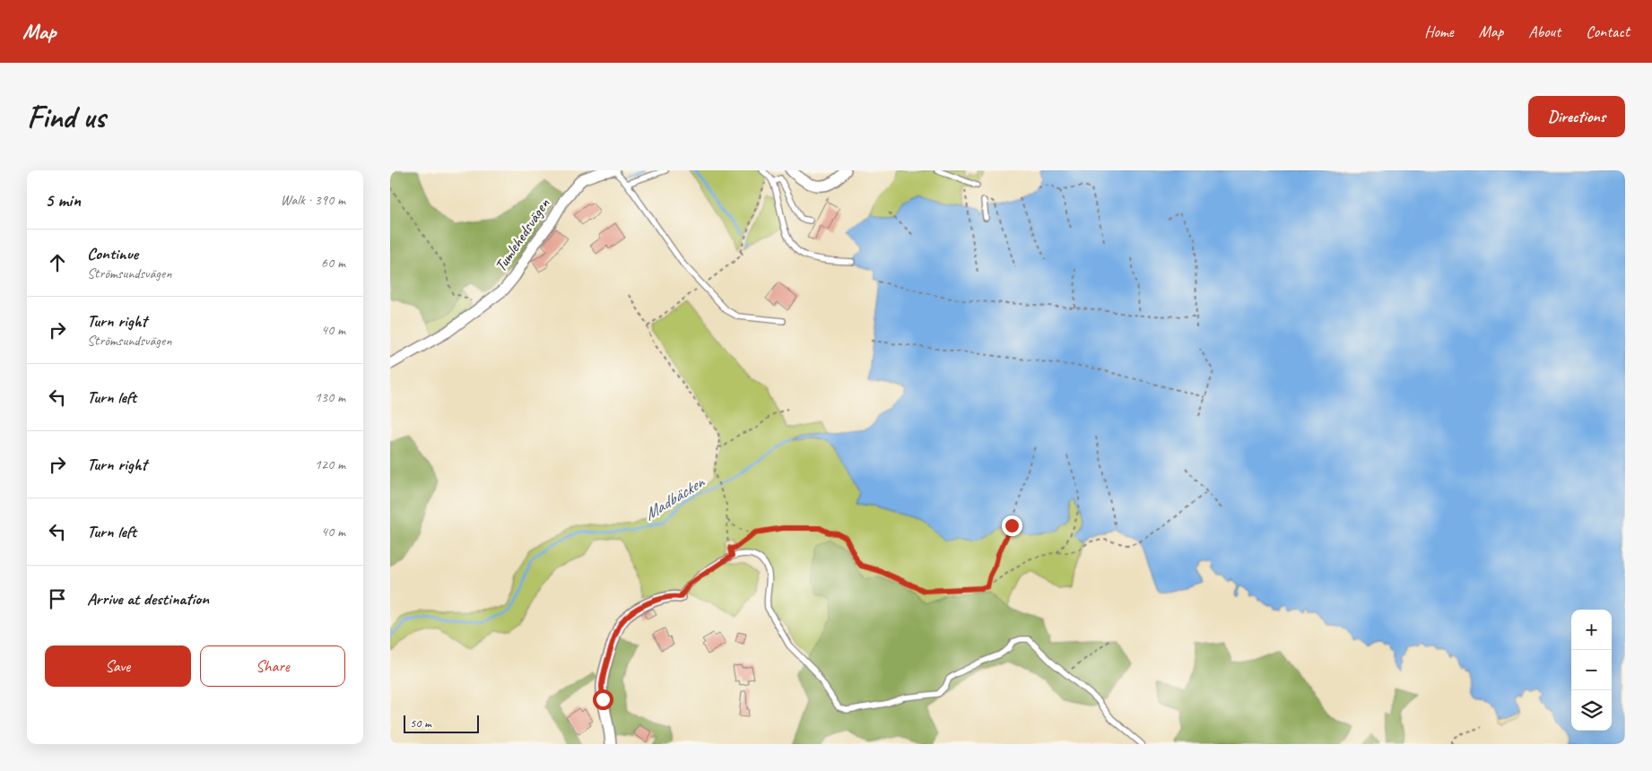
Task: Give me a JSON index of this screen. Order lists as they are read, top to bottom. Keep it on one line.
{"streets":{"street":["Tumlehedsvägen"]},"water":["Madbäcken"],"scale_bar":"50 m","page":{"header":"Map","nav":["Home","Map","About","Contact"],"buttons":["Directions",["Save","Share"]],"title":"Find us","heading":["5 min","Walk · 390 m"],"list":[["Continue","Strömsundsvägen","60 m"],["Turn right","Strömsundsvägen","40 m"],["Turn left","130 m"],["Turn right","120 m"],["Turn left","40 m"],"Arrive at destination"],"map_buttons":["+","−"],"scale":"50 m"}}
